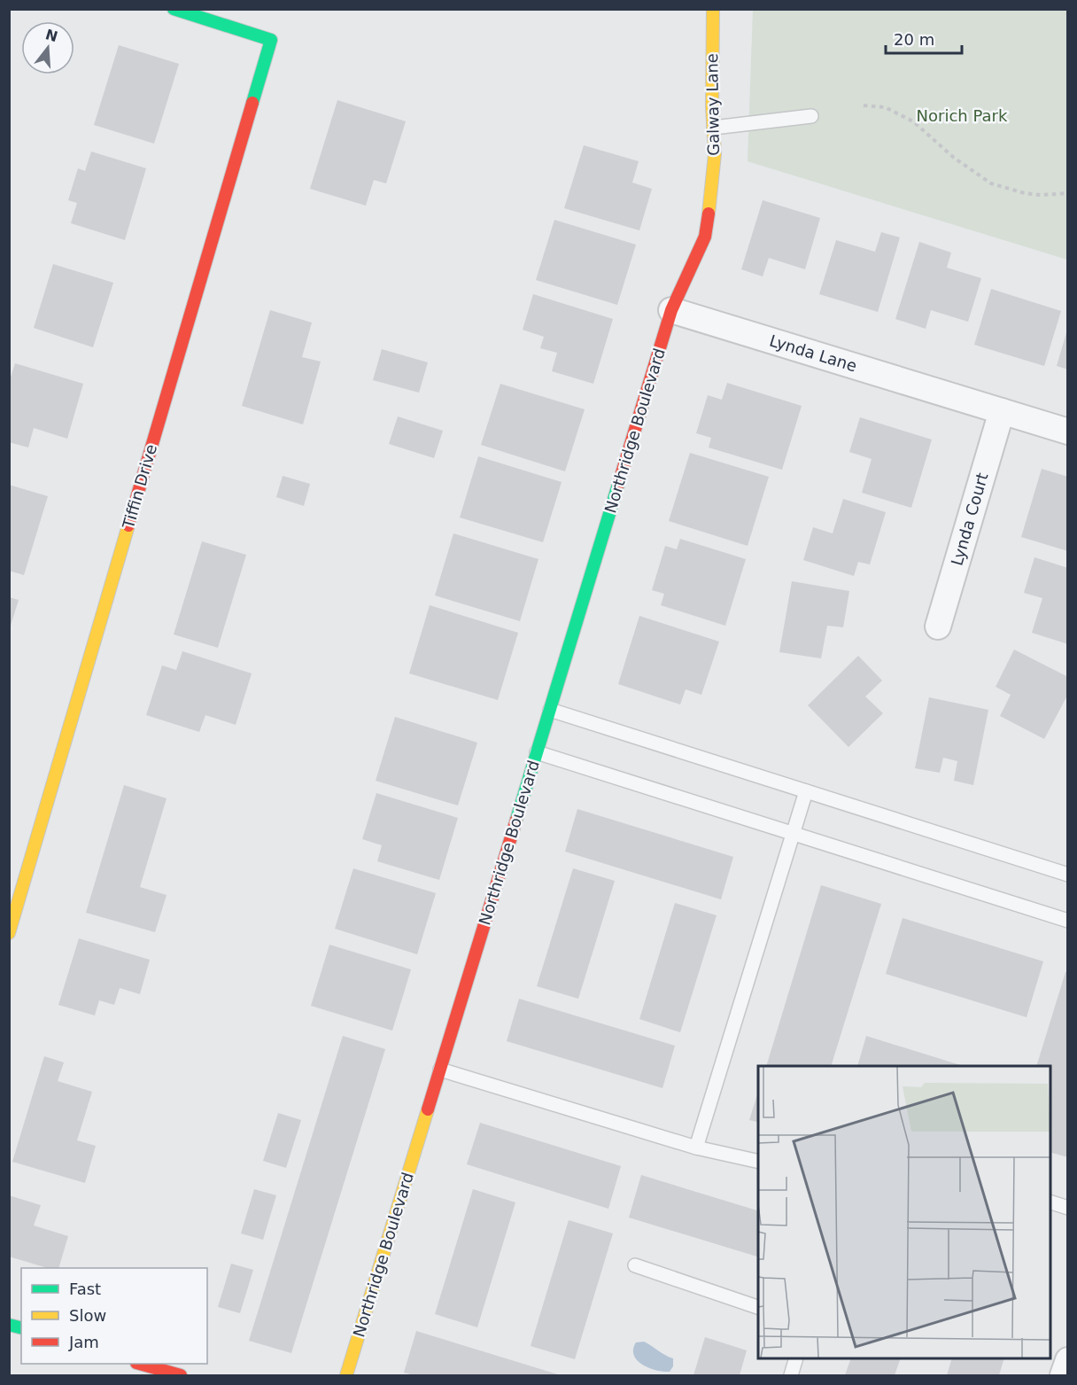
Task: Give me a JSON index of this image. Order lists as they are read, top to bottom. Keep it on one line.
{"streets":{"street":["Galway Lane","Lynda Lane","Northridge Boulevard","Tiffin Drive","Lynda Court"]},"crossings":[["Galway Lane","Lynda Lane"],["Galway Lane","Northridge Boulevard"],["Lynda Lane","Northridge Boulevard"],["Lynda Lane","Lynda Court"]],"parks":["Norich Park"],"legend":["Fast","Slow","Jam"],"scale_bar":"20 m","north":"top"}
